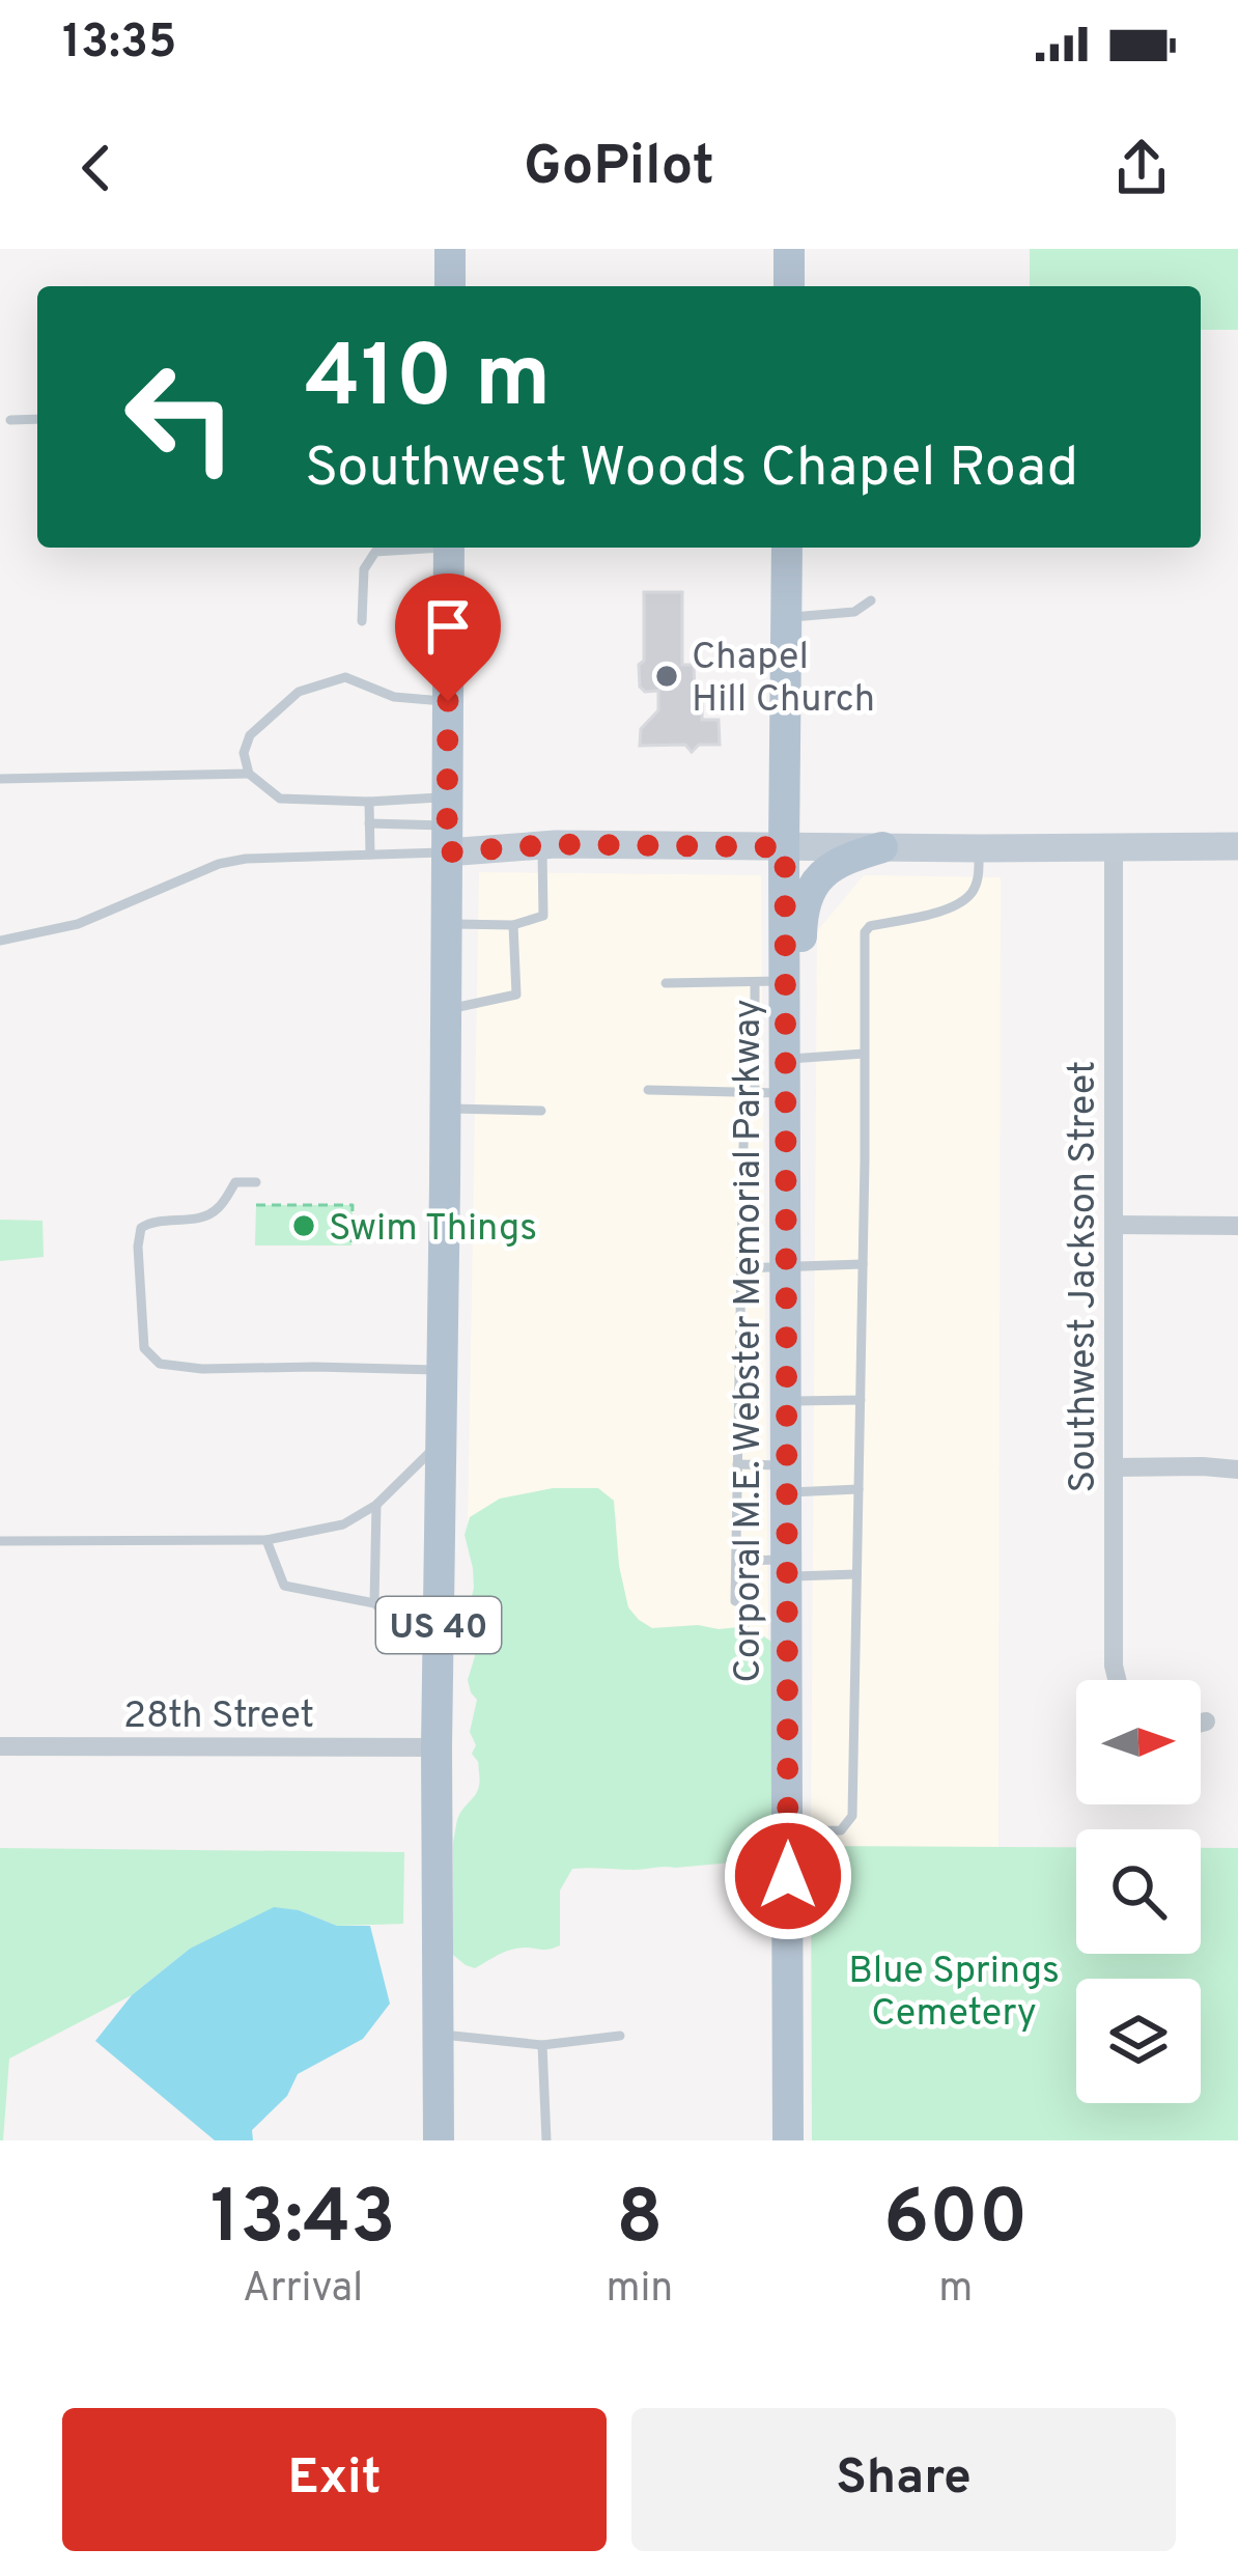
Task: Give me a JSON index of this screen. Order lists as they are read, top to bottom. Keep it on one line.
{"streets":{"main road":["Corporal M.E. Webster Memorial Parkway","US 40"],"street":["Southwest Jackson Street","28th Street"]},"crossings":[["US 40","28th Street"]],"parks":["Blue Springs Cemetery"],"places":["Chapel Hill Church","Swim Things"],"north":"right","page":{"status":"13:35","header":"GoPilot","turn":["410 m","Southwest Woods Chapel Road"],"eta":["13:43","Arrival","8","min","600","m"],"buttons":["Exit","Share"]}}
